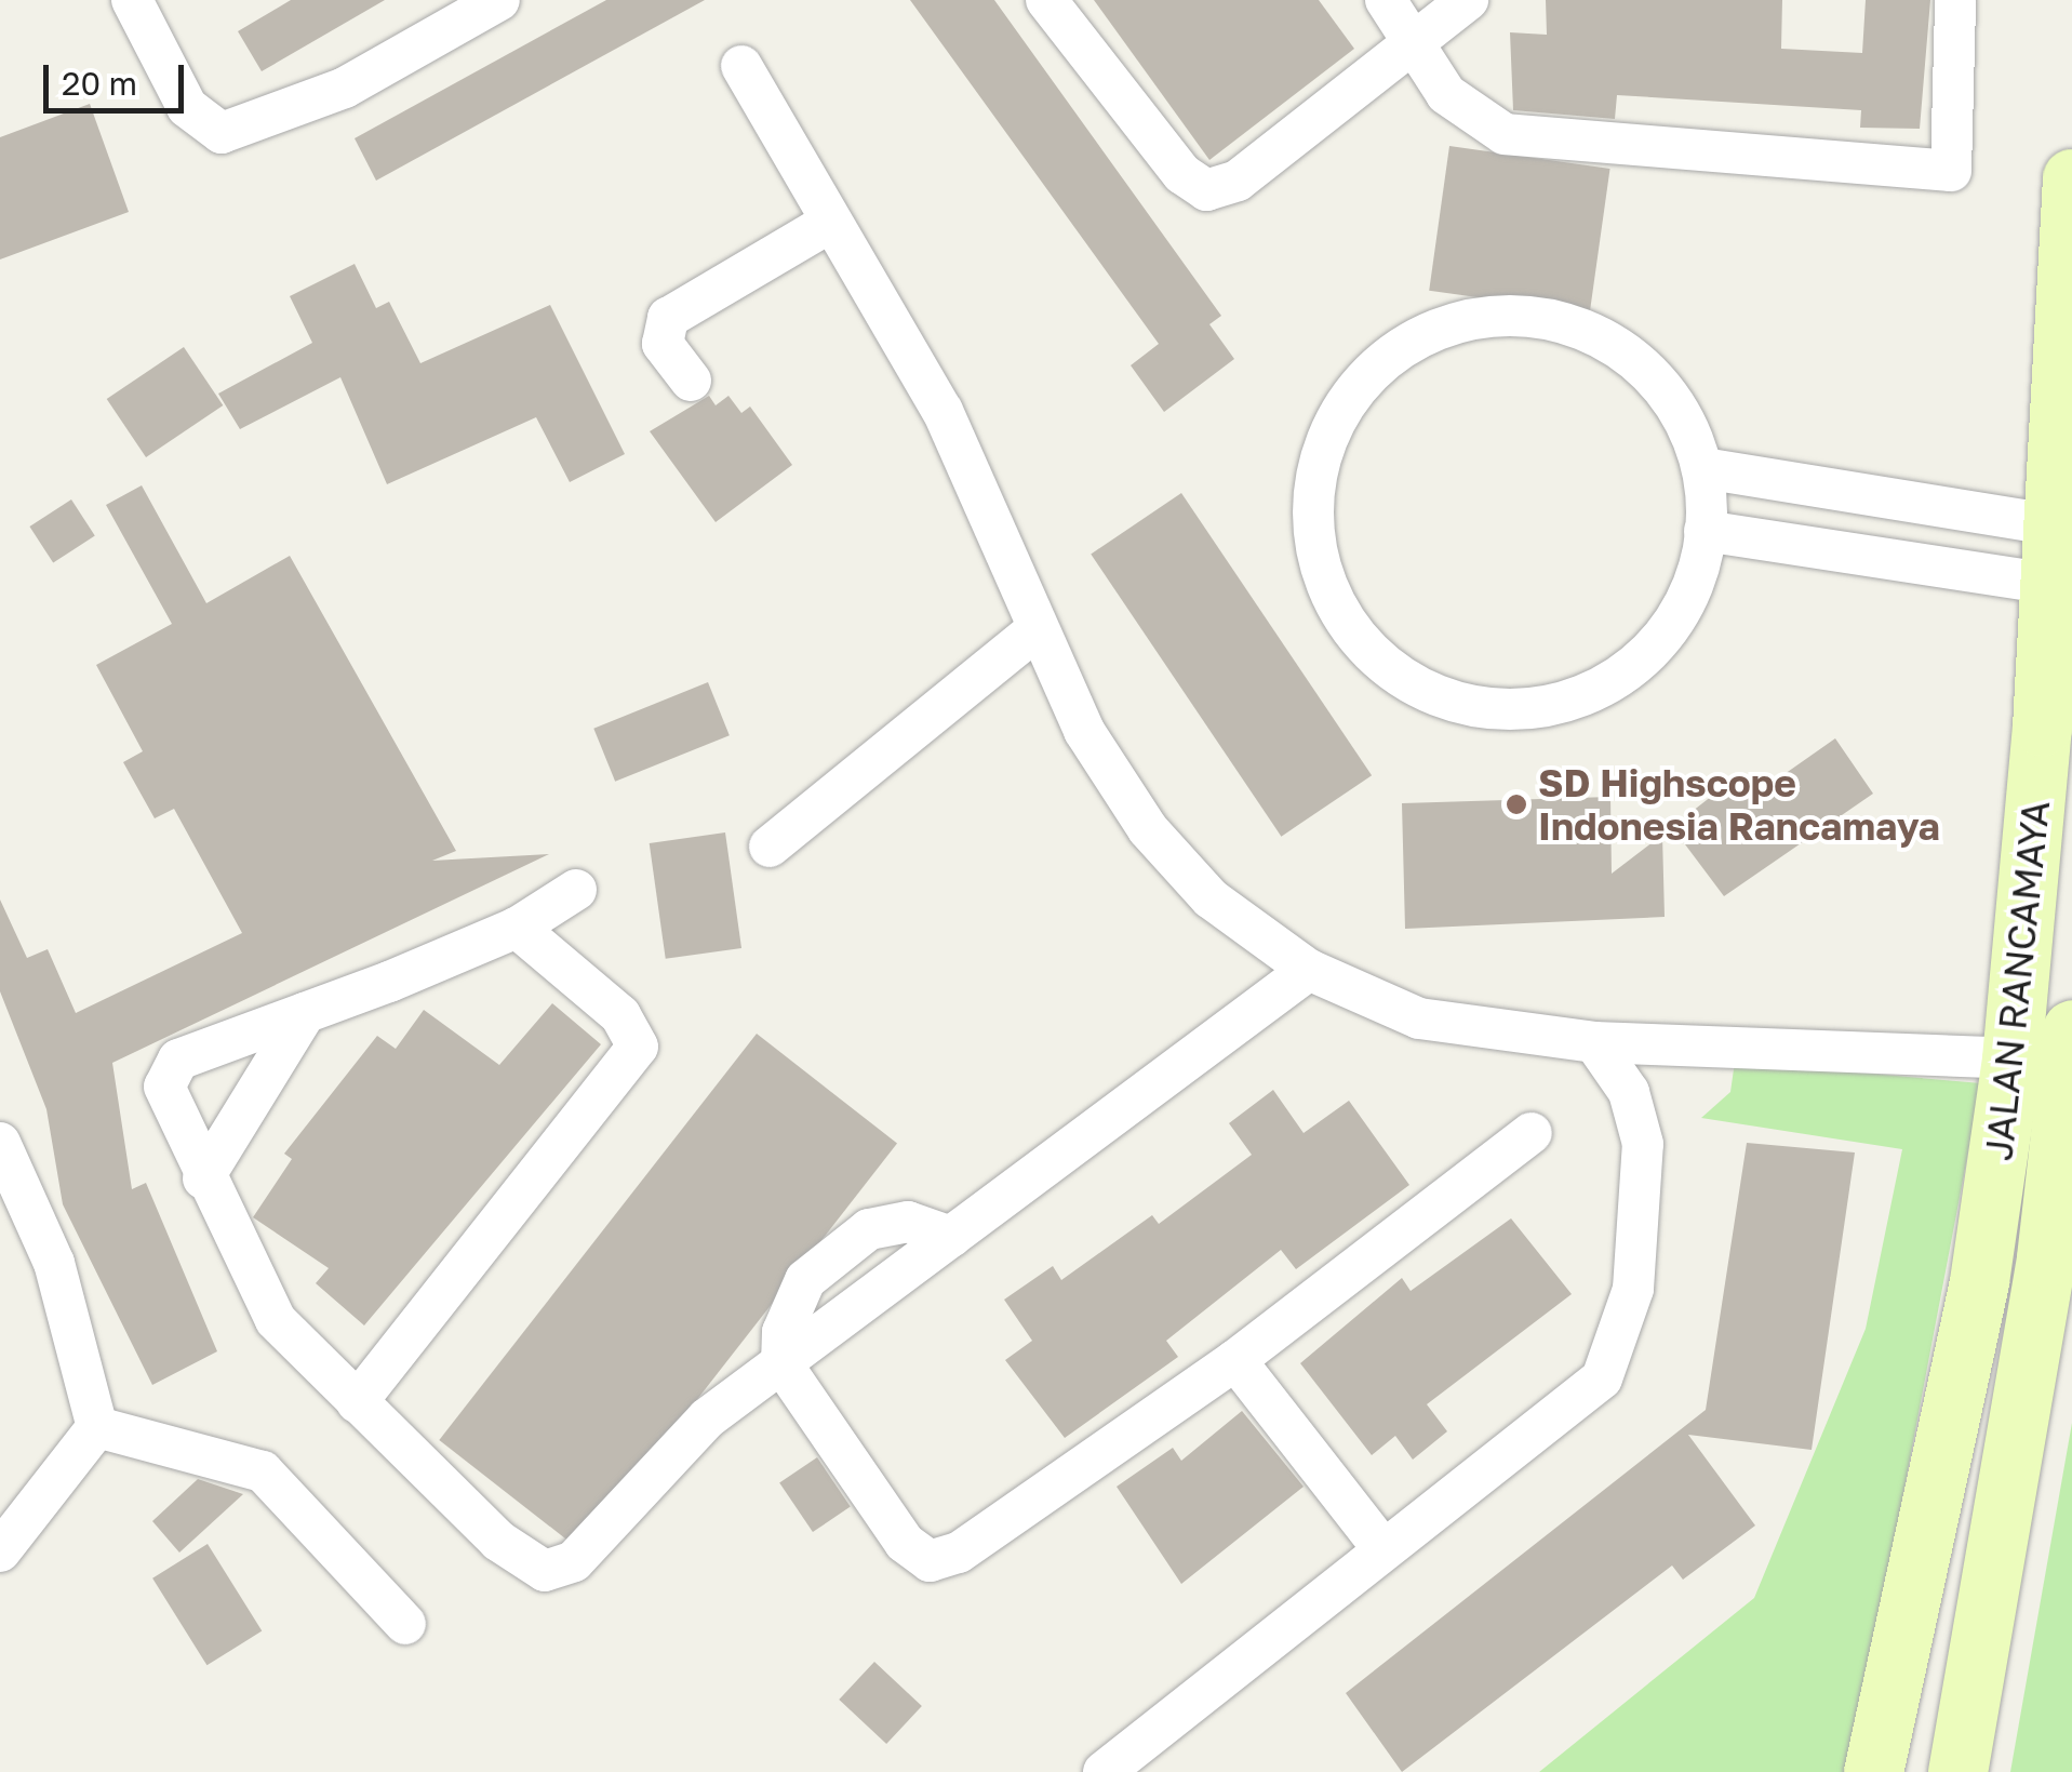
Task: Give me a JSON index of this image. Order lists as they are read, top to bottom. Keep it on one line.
{"streets":{"street":["JALAN RANCAMAYA"]},"places":["SD Highscope Indonesia Rancamaya"],"scale_bar":"20 m"}
